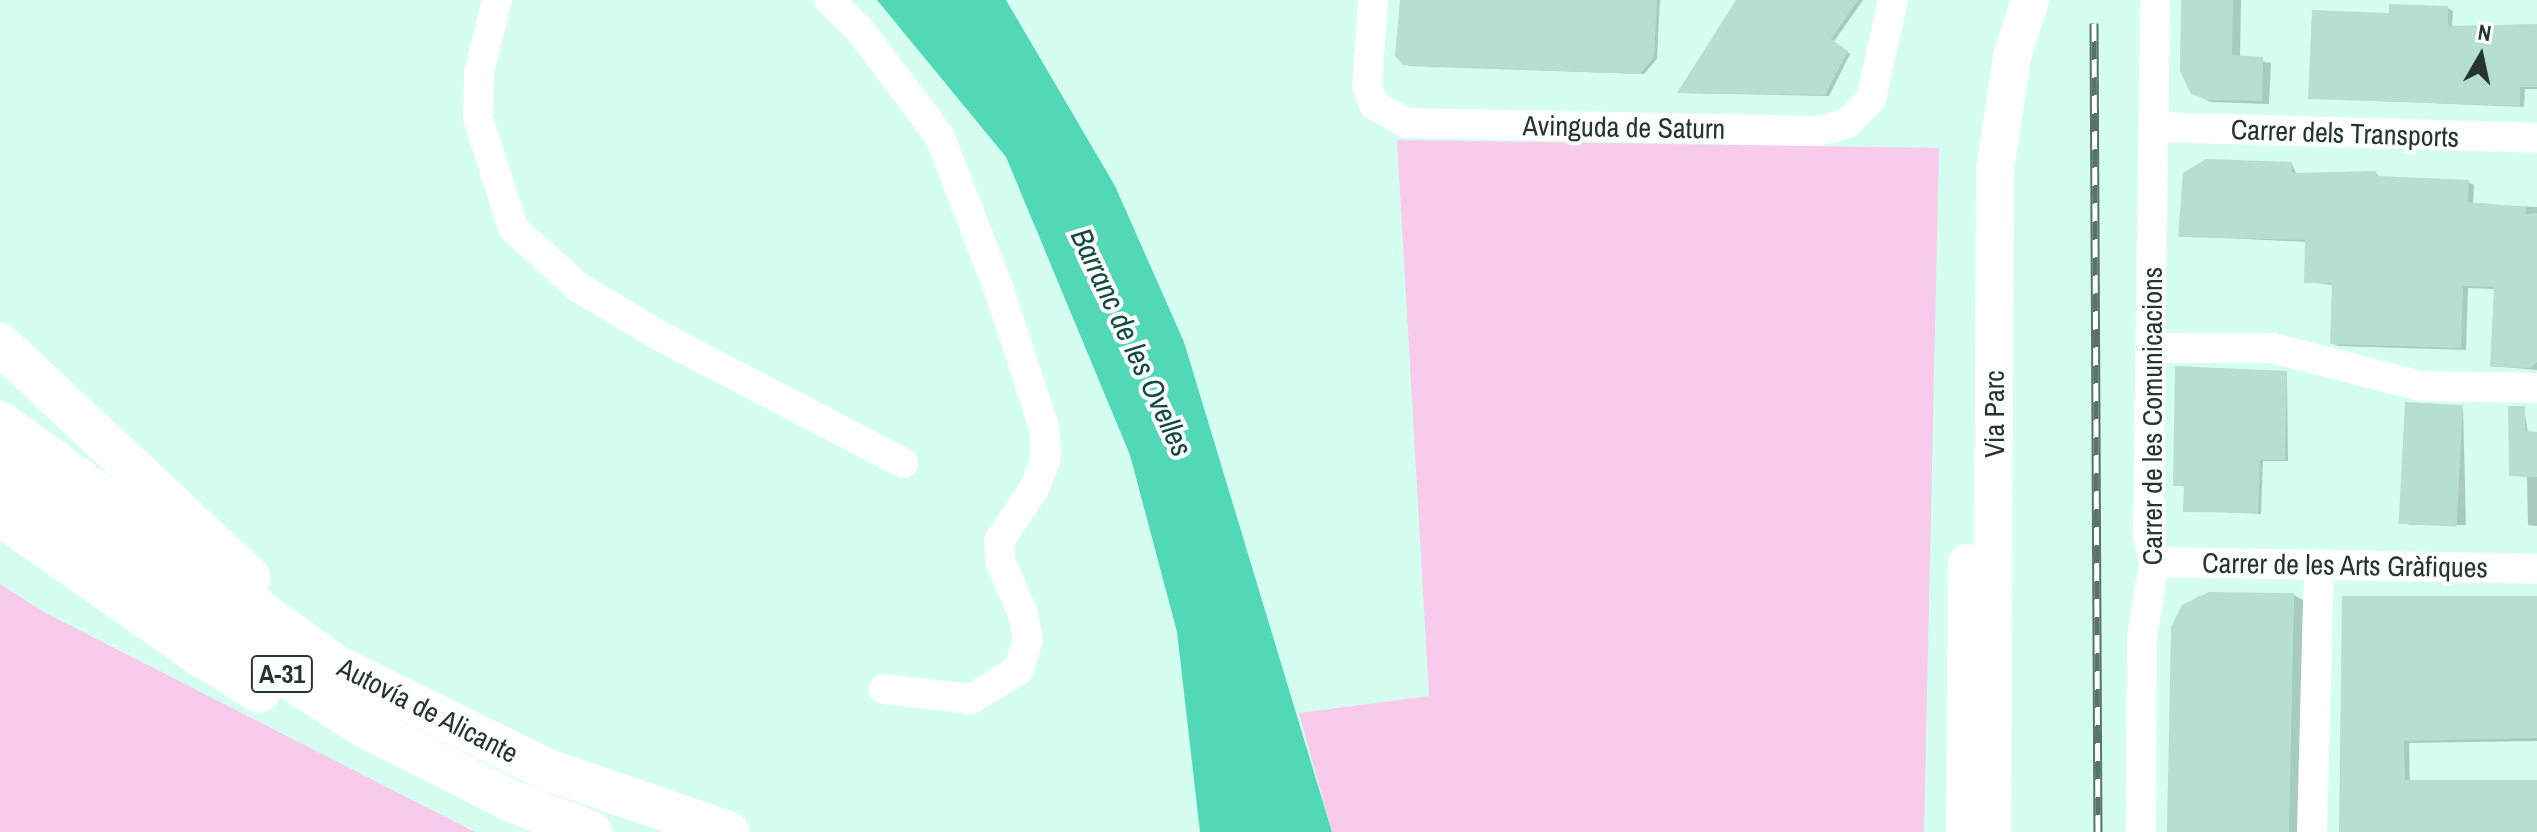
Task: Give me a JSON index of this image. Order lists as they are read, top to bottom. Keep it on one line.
{"streets":{"highway":["A-31","Autovía de Alicante"],"main road":["Via Parc"],"street":["Avinguda de Saturn","Carrer dels Transports","Carrer de les Comunicacions","Carrer de les Arts Gràfiques"]},"crossings":[["Carrer dels Transports","Carrer de les Comunicacions"],["Carrer de les Comunicacions","Carrer de les Arts Gràfiques"]],"water":["Barranc de les Ovelles"],"north":"top"}
